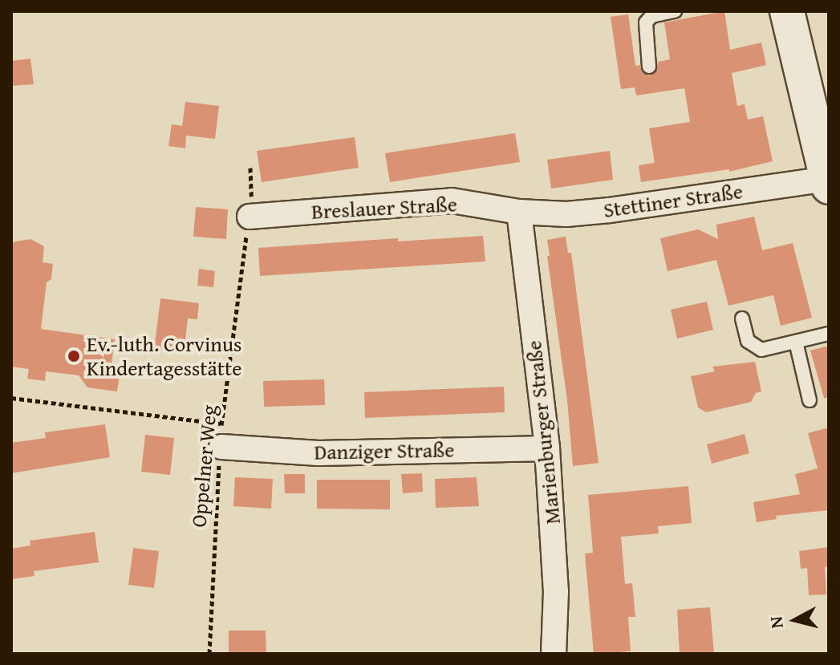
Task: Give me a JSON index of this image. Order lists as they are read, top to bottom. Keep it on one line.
{"streets":{"street":["Stettiner Straße","Breslauer Straße","Marienburger Straße","Danziger Straße"],"path":["Oppelner Weg"]},"crossings":[["Stettiner Straße","Breslauer Straße"],["Stettiner Straße","Marienburger Straße"],["Breslauer Straße","Marienburger Straße"],["Breslauer Straße","Oppelner Weg"],["Marienburger Straße","Danziger Straße"],["Danziger Straße","Oppelner Weg"]],"places":["Ev.-luth. Corvinus Kindertagesstätte"],"north":"left"}
